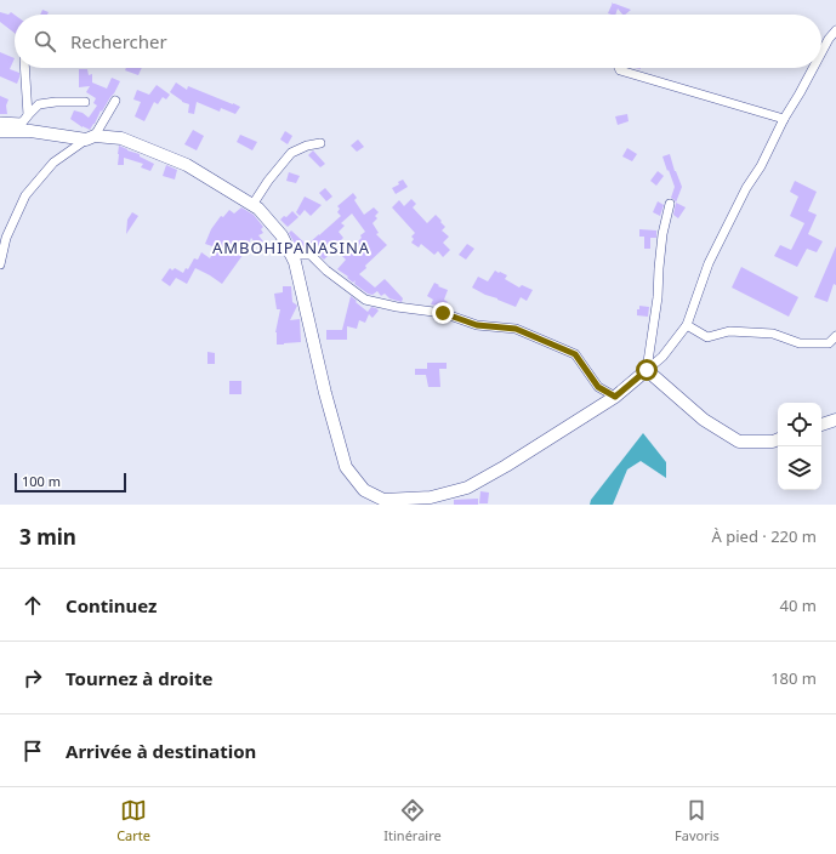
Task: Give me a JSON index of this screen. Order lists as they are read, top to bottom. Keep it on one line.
{"districts":["AMBOHIPANASINA"],"scale_bar":"100 m","page":{"search":"Rechercher","scale":"100 m","heading":["3 min","À pied · 220 m"],"list":[["Continuez","40 m"],["Tournez à droite","180 m"],"Arrivée à destination"],"nav":["Carte","Itinéraire","Favoris"]}}
